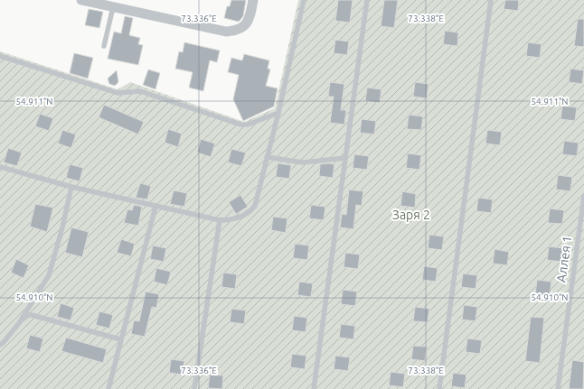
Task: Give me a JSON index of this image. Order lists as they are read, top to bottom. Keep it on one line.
{"streets":{"lane":["Аллея 1"]},"parks":["Заря 2"],"coordinates":["73.336°E","73.338°E","54.911°N","54.910°N"]}
